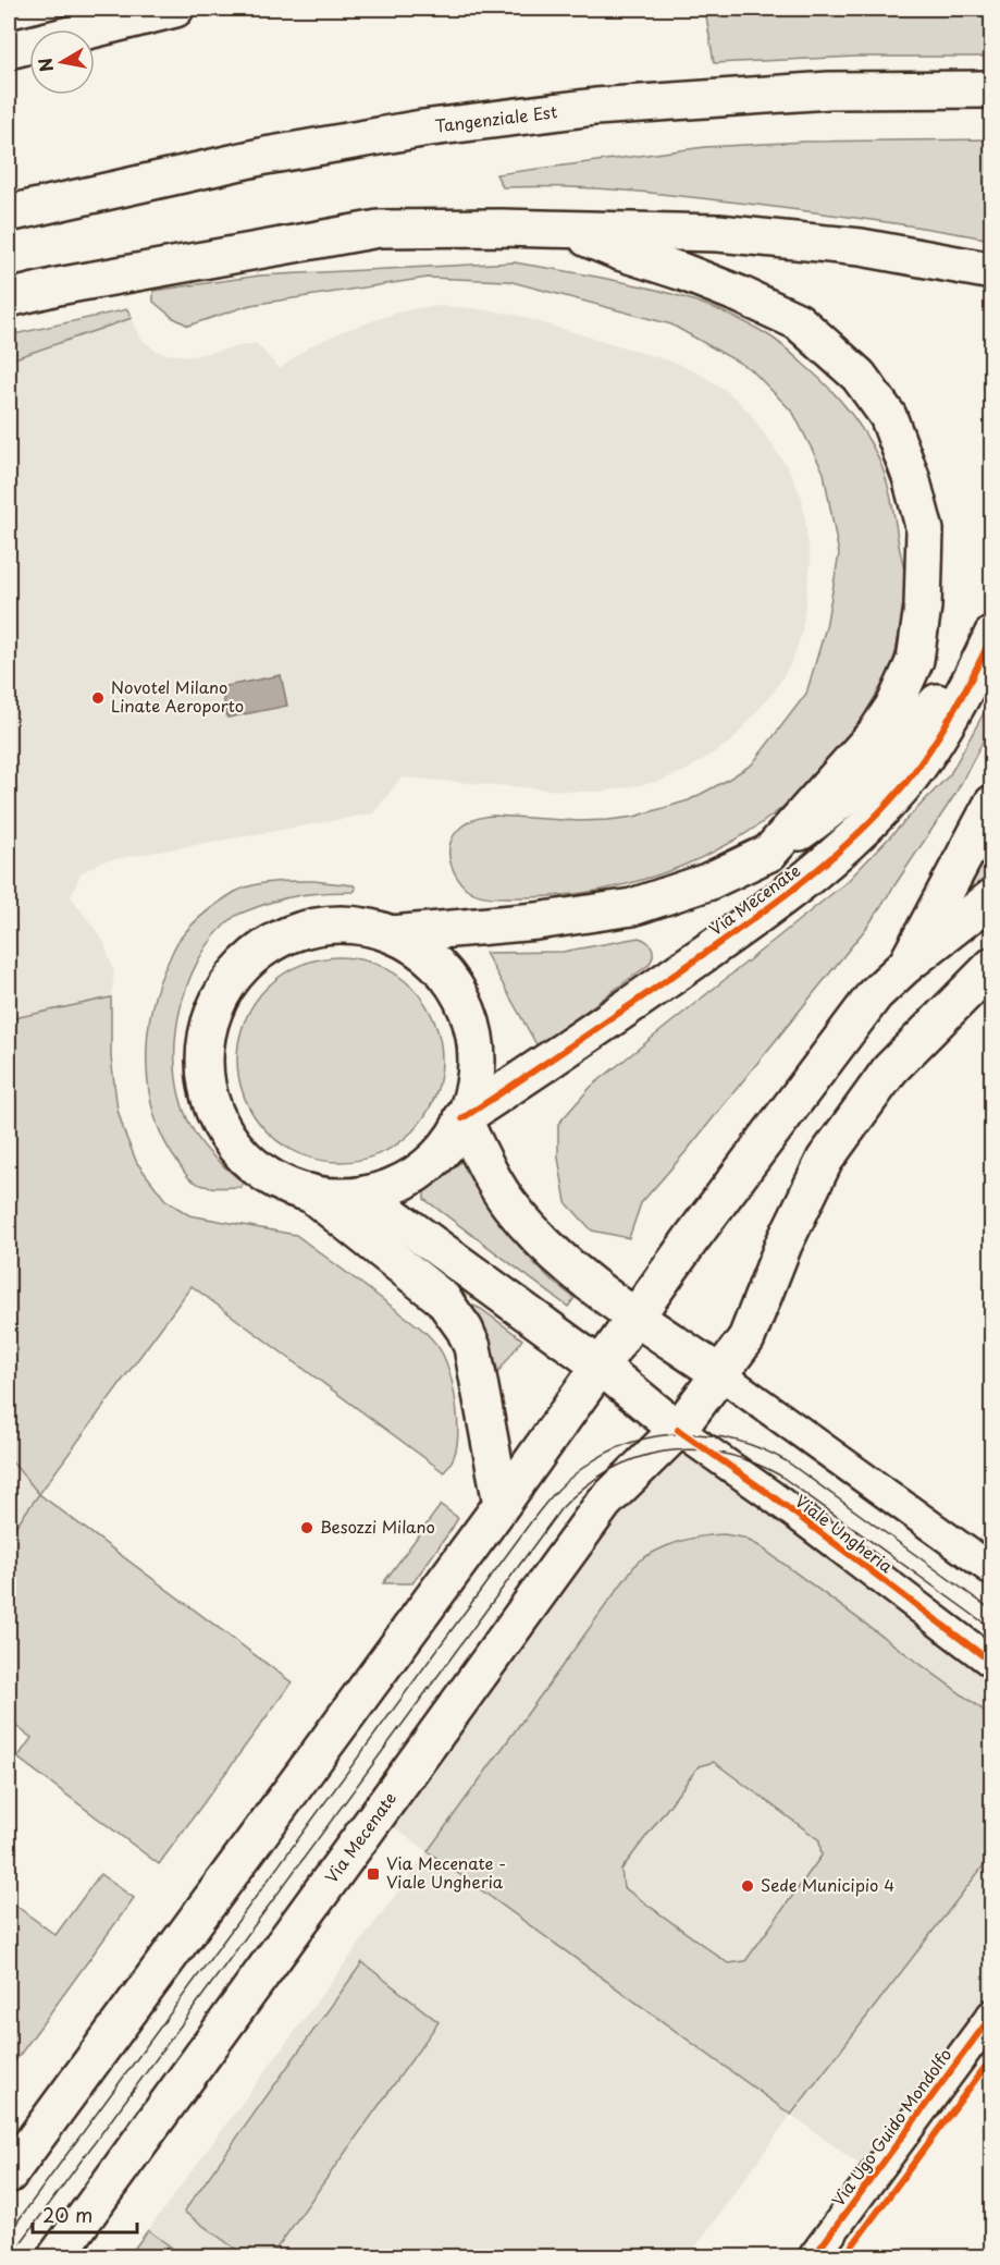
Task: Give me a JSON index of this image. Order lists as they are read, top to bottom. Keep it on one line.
{"streets":{"main road":["Tangenziale Est","Via Mecenate"],"street":["Viale Ungheria","Via Ugo Guido Mondolfo"]},"crossings":[["Via Mecenate","Viale Ungheria"]],"places":{"other":["Novotel Milano Linate Aeroporto","Besozzi Milano","Sede Municipio 4"],"transit":["Via Mecenate - Viale Ungheria"]},"scale_bar":"20 m","north":"left"}
